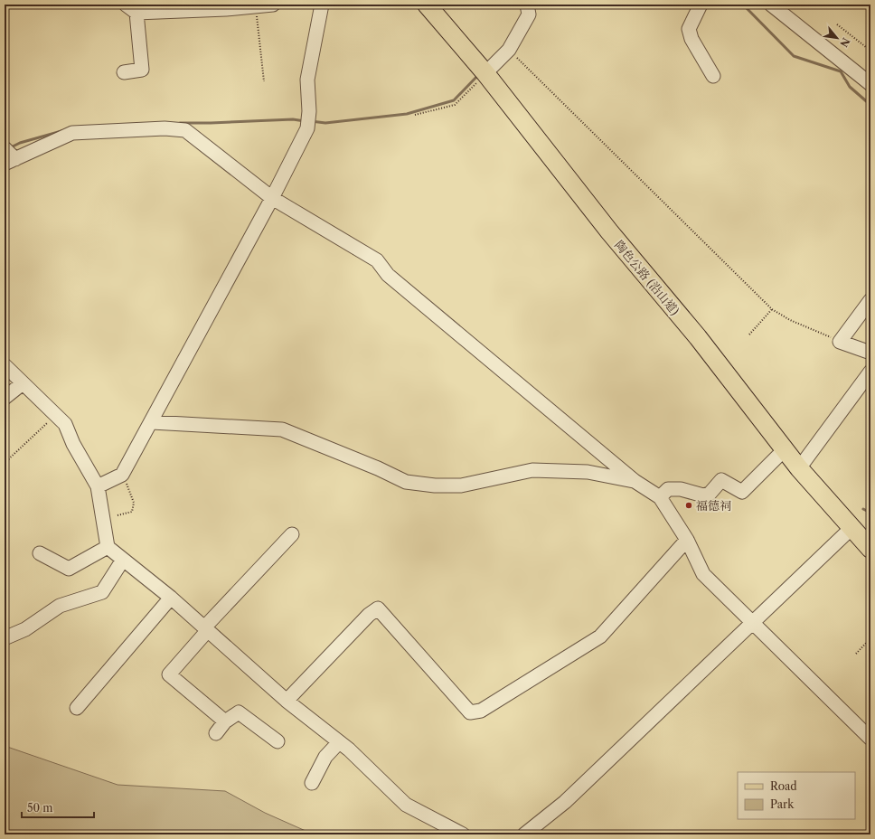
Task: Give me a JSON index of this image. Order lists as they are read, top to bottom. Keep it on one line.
{"streets":{"main road":["陶色公路 (沿山道)"]},"places":["福德祠"],"legend":["Road","Park"],"scale_bar":"50 m","north":"bottom right"}
